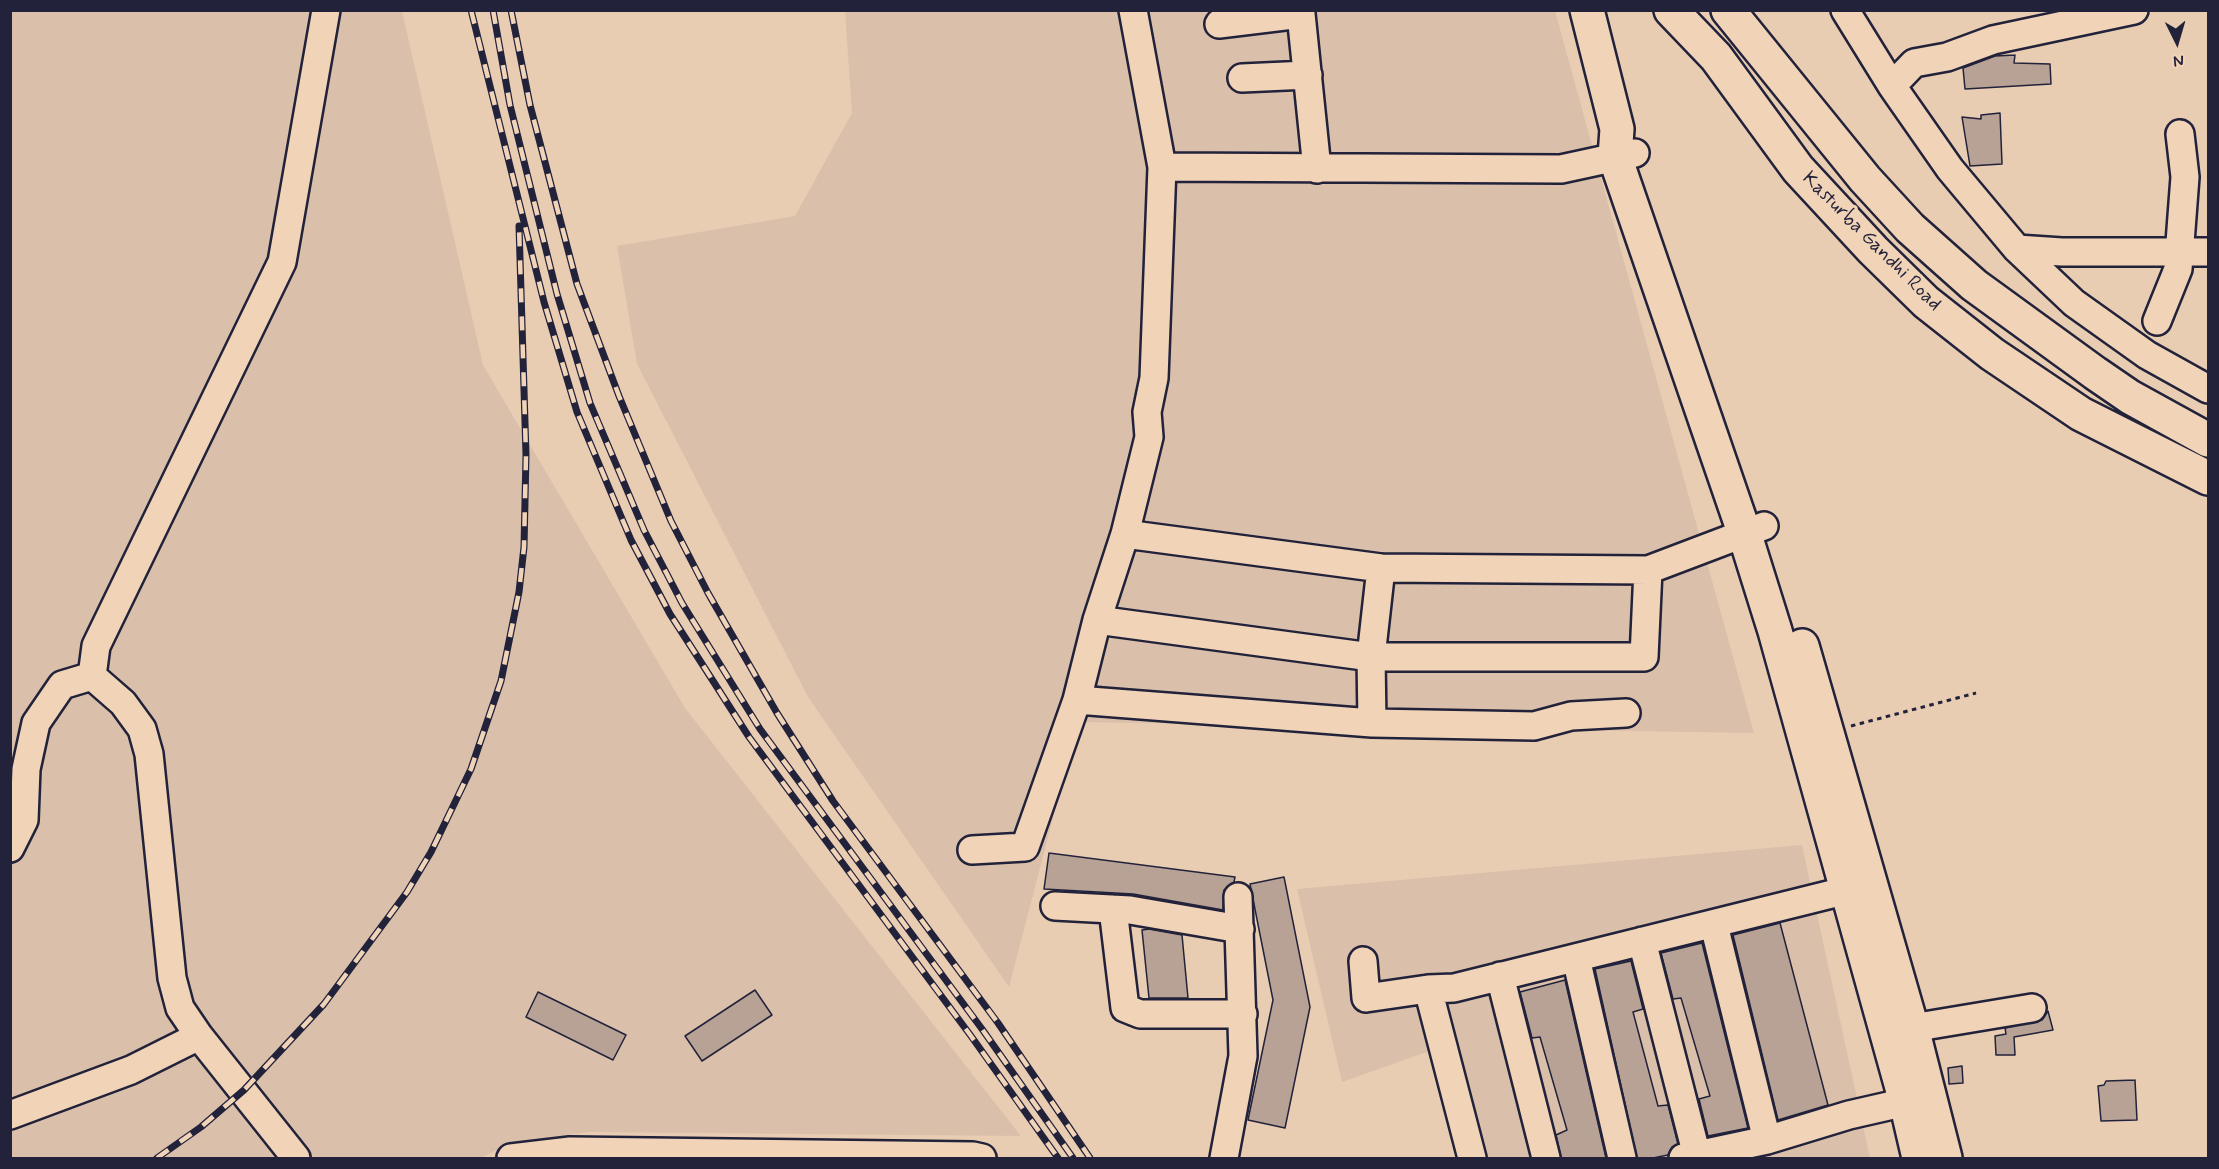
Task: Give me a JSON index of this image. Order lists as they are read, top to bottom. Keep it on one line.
{"streets":{"main road":["Kasturba Gandhi Road"]},"north":"bottom"}
